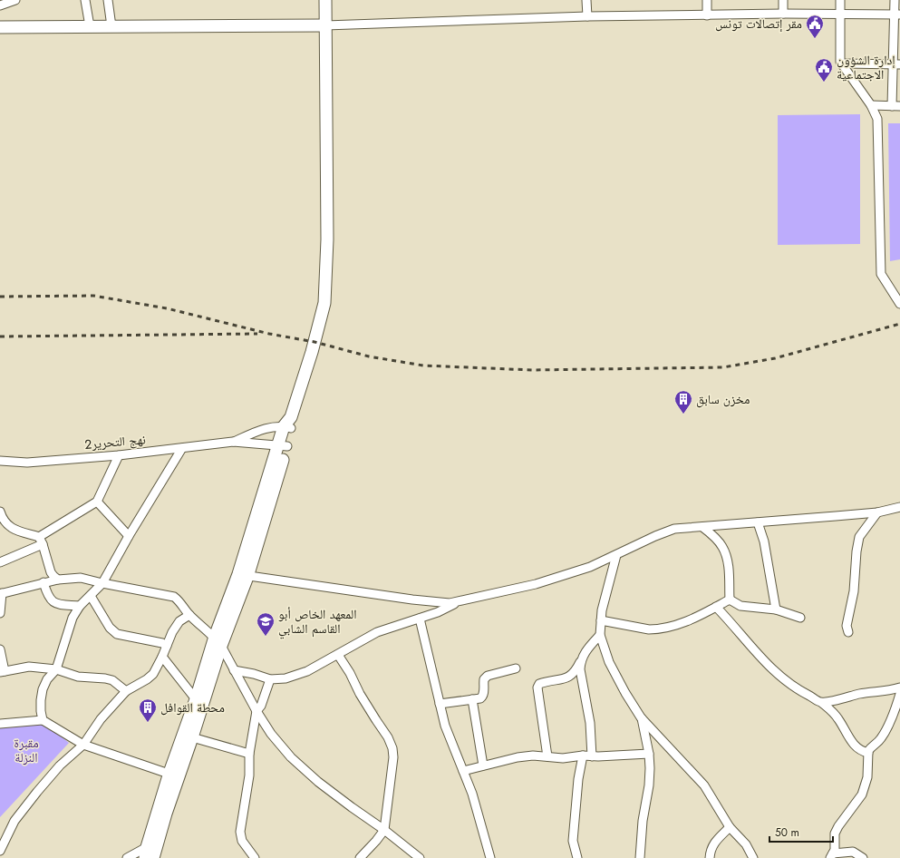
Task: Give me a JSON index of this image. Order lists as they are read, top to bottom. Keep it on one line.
{"streets":{"street":["نهج التحرير2"]},"parks":["مقبرة النزلة"],"places":{"public building":["مقر إتصالات تونس","إدارة الشؤون الاجتماعية"],"building":["مخزن سابق","محطة القوافل"],"school or university":["المعهد الخاص أبو القاسم الشابي"]},"scale_bar":"50 m"}
